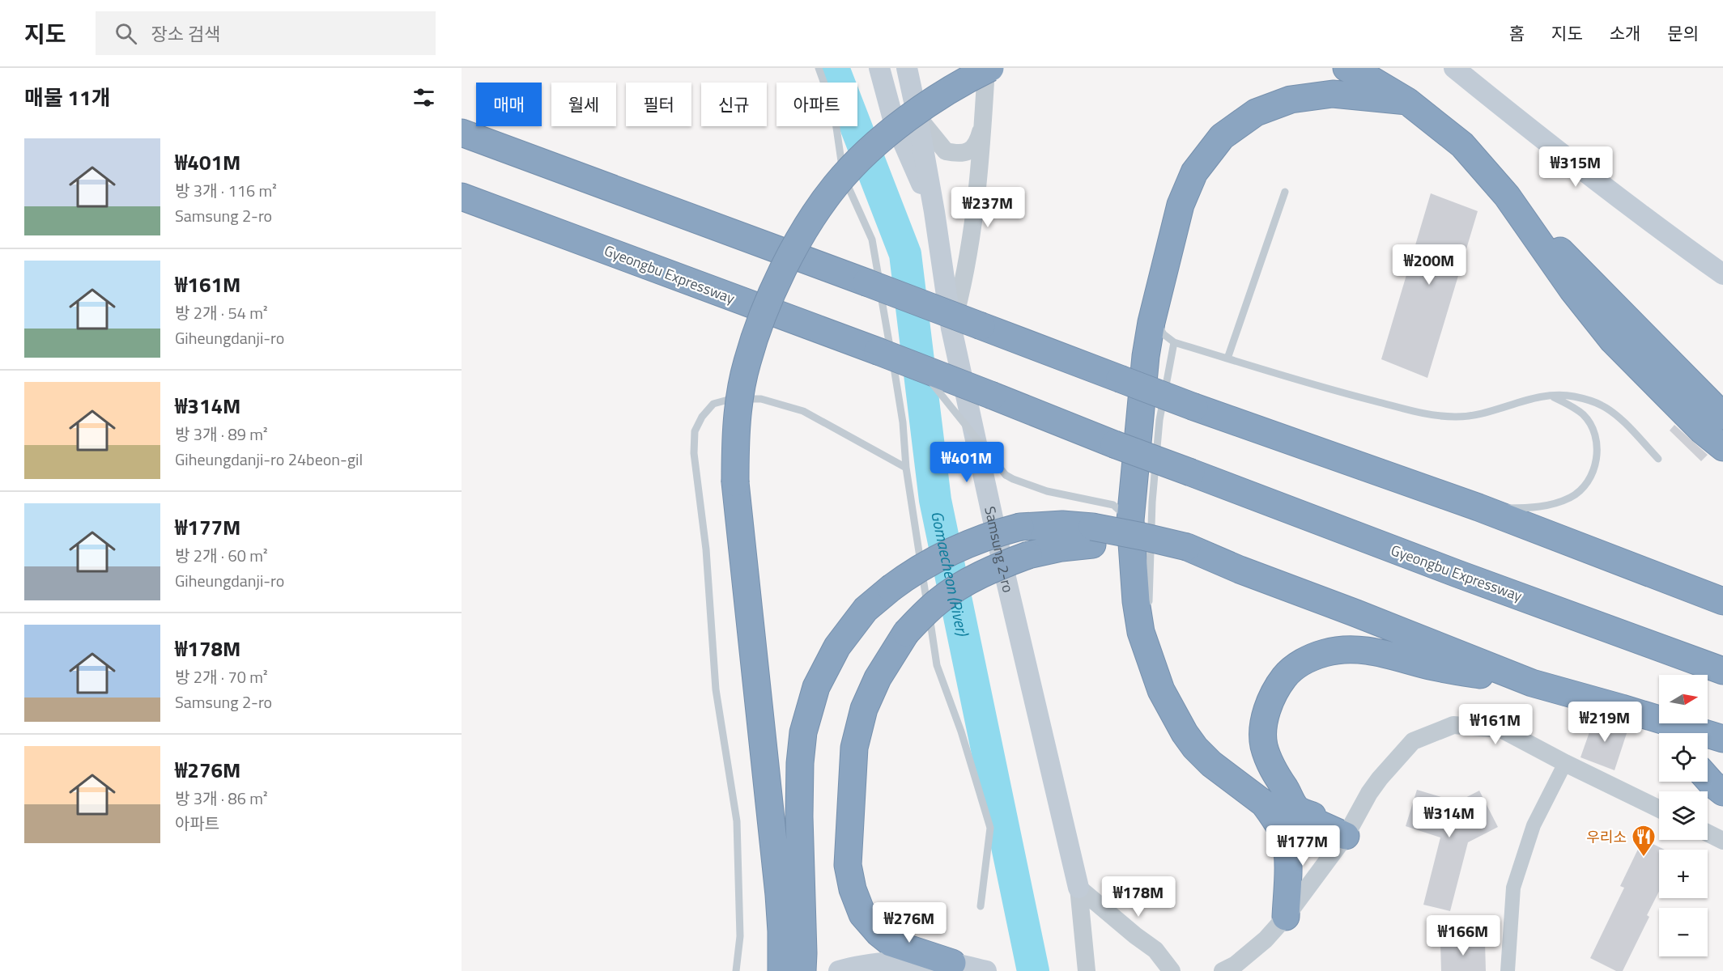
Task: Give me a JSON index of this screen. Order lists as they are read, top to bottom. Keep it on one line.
{"streets":{"highway":["Gyeongbu Expressway"],"main road":["Samsung 2-ro"]},"water":["Gomaecheon (River)"],"places":{"restaurant":["우리소"]},"north":"right","page":{"header":"지도","search":"장소 검색","nav":["홈","지도","소개","문의"],"heading":"매물 11개","chip":["매매","월세","필터","신규","아파트"],"list":[{"name":"₩401M","note":"방 3개 · 116 m² · Samsung 2-ro"},{"name":"₩161M","note":"방 2개 · 54 m² · Giheungdanji-ro"},{"name":"₩314M","note":"방 3개 · 89 m² · Giheungdanji-ro 24beon-gil"},{"name":"₩177M","note":"방 2개 · 60 m² · Giheungdanji-ro"},{"name":"₩178M","note":"방 2개 · 70 m² · Samsung 2-ro"},{"name":"₩276M","note":"방 3개 · 86 m² · 아파트"}],"price":["₩315M","₩237M","₩200M","₩401M","₩219M","₩161M","₩314M","₩177M","₩178M","₩276M","₩166M"],"map_buttons":["+","−"]}}
